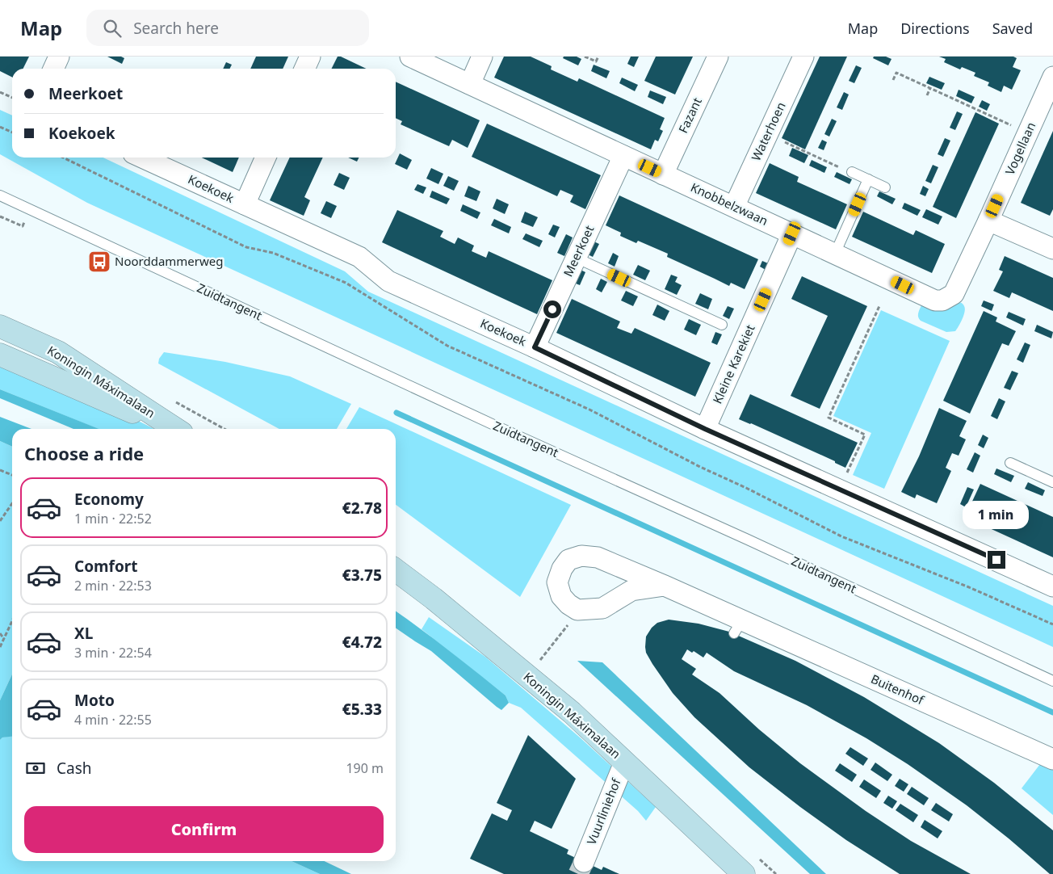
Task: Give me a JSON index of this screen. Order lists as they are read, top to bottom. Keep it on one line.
{"streets":{"main road":["Koningin Máximalaan"],"street":["Fazant","Waterhoen","Vogellaan","Koekoek","Knobbelzwaan","Meerkoet","Kleine Karekiet","Buitenhof","Vuurliniehof"],"lane":["Zuidtangent"]},"crossings":[["Fazant","Knobbelzwaan"],["Waterhoen","Knobbelzwaan"],["Vogellaan","Knobbelzwaan"],["Koekoek","Meerkoet"],["Koekoek","Kleine Karekiet"],["Knobbelzwaan","Meerkoet"],["Knobbelzwaan","Kleine Karekiet"],["Koningin Máximalaan","Vuurliniehof"]],"places":{"bus stop":["Noorddammerweg"]},"page":{"header":"Map","search":"Search here","nav":["Map","Directions","Saved"],"banner":["Meerkoet","Koekoek"],"heading":"Choose a ride","list":[{"name":"Economy","note":"1 min · 22:52","value":"€2.78"},{"name":"Comfort","note":"2 min · 22:53","value":"€3.75"},{"name":"XL","note":"3 min · 22:54","value":"€4.72"},{"name":"Moto","note":"4 min · 22:55","value":"€5.33"}],"bubble":"1 min","pay":["Cash","190 m"],"buttons":"Confirm"}}
